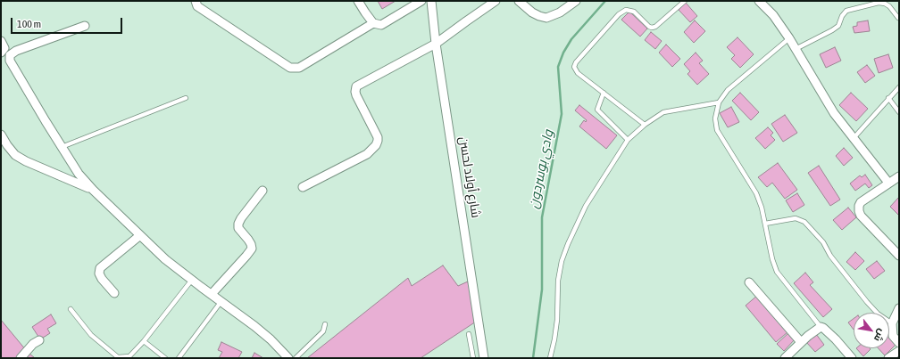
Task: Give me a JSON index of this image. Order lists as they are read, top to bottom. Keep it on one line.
{"streets":{"street":["شارع أولاد لحسن"]},"water":["وادي بوسردون"],"scale_bar":"100 m","north":"bottom right"}
